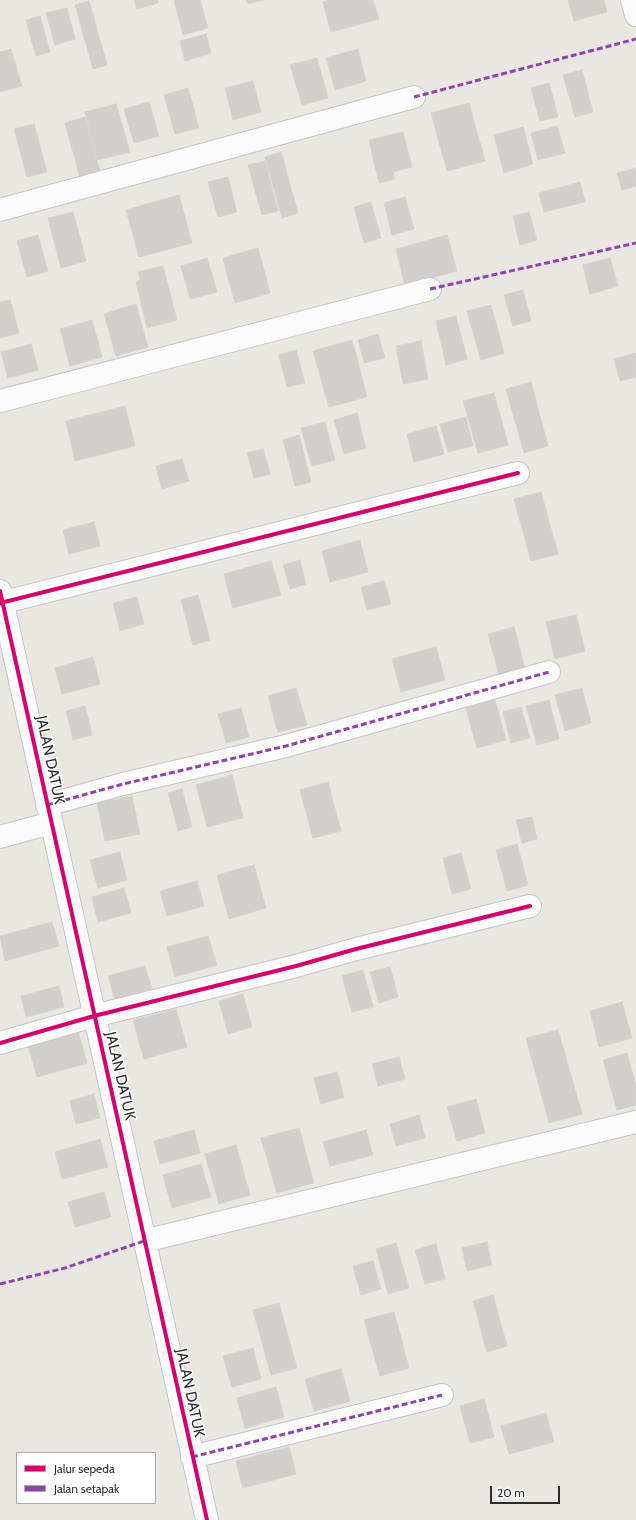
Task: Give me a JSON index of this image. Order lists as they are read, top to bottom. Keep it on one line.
{"streets":{"street":["JALAN DATUK"]},"legend":["Jalur sepeda","Jalan setapak"],"scale_bar":"20 m"}
